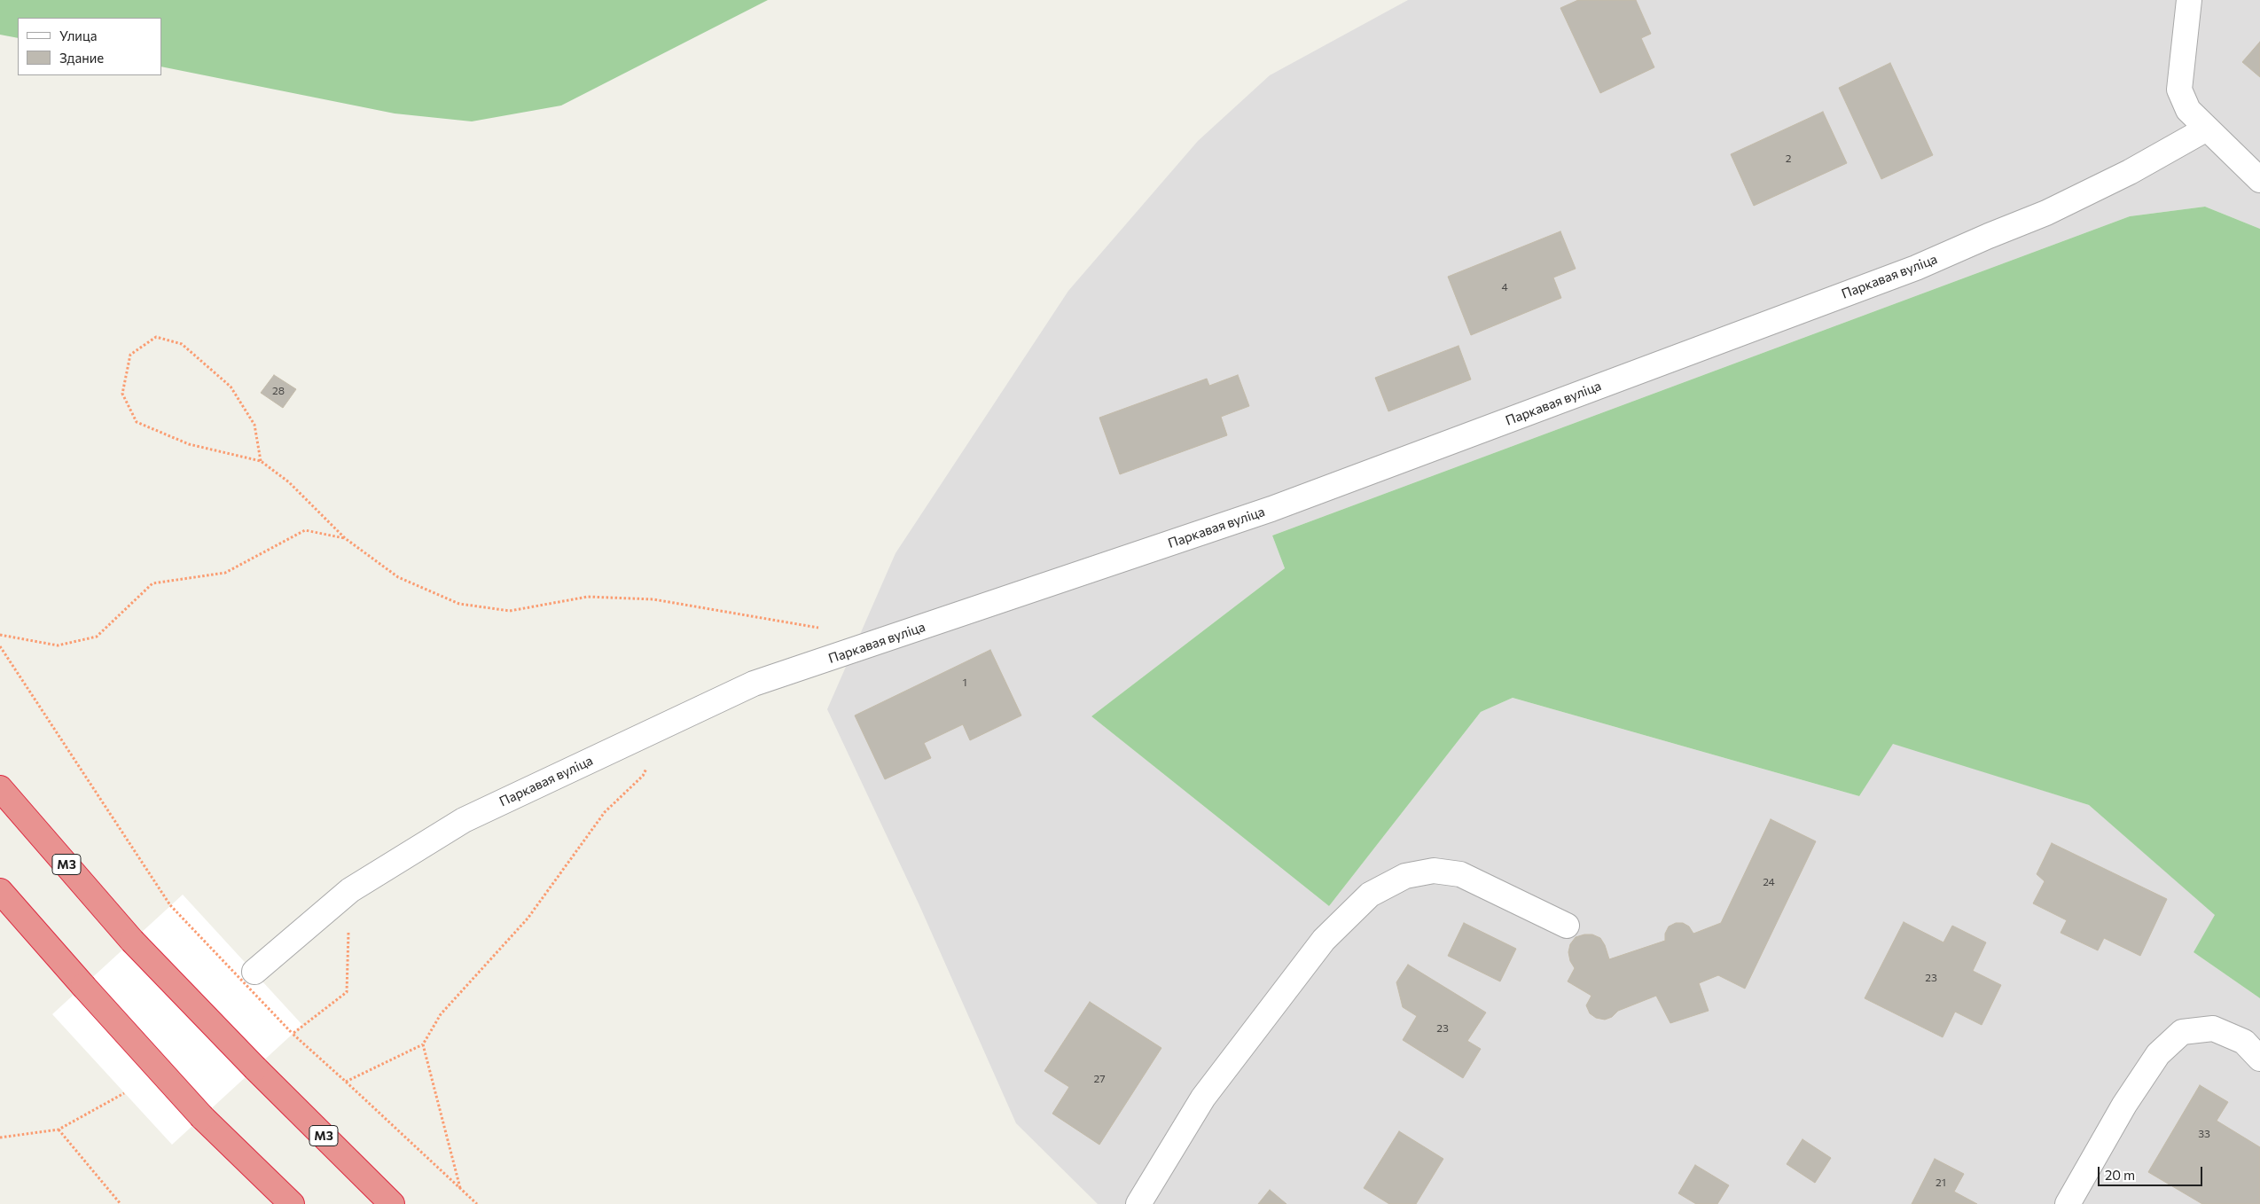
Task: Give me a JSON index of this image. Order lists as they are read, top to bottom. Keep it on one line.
{"streets":{"highway":["М3"],"street":["Паркавая вуліца"]},"house_numbers":["2","4","28","1","24","23","23","27","33","21"],"legend":["Улица","Здание"],"scale_bar":"20 m"}
